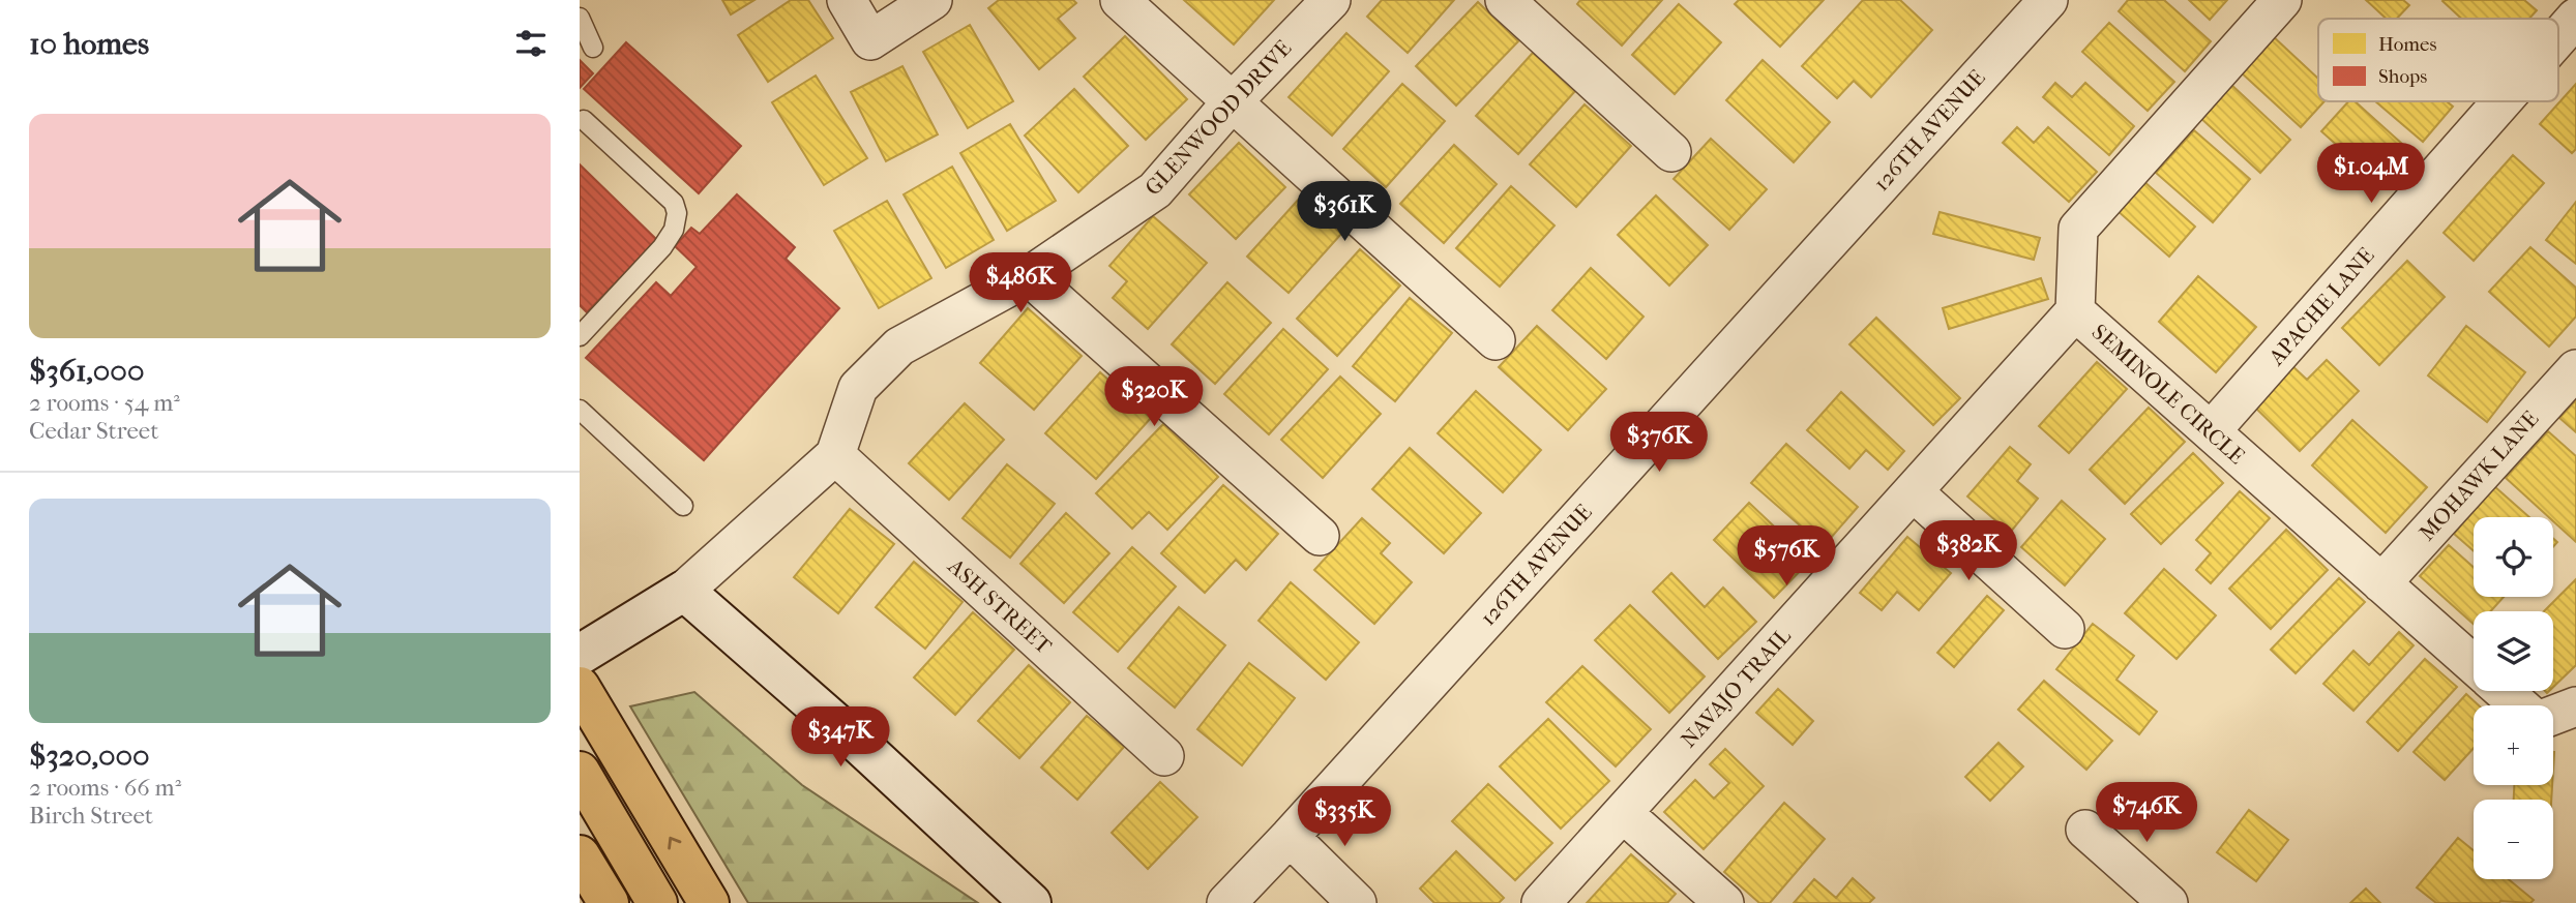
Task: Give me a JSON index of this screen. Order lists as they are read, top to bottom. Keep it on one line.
{"streets":{"street":["GLENWOOD DRIVE","126TH AVENUE","APACHE LANE","SEMINOLE CIRCLE","MOHAWK LANE","ASH STREET","NAVAJO TRAIL"]},"crossings":[["GLENWOOD DRIVE","ASH STREET"],["APACHE LANE","SEMINOLE CIRCLE"],["SEMINOLE CIRCLE","MOHAWK LANE"],["SEMINOLE CIRCLE","NAVAJO TRAIL"]],"legend":["Homes","Shops"],"page":{"heading":"10 homes","list":[{"name":"$361,000","note":"2 rooms · 54 m² · Cedar Street"},{"name":"$320,000","note":"2 rooms · 66 m² · Birch Street"}],"price":["$1.04M","$361K","$486K","$320K","$376K","$382K","$576K","$347K","$746K","$335K"],"map_buttons":["+","−"]}}
